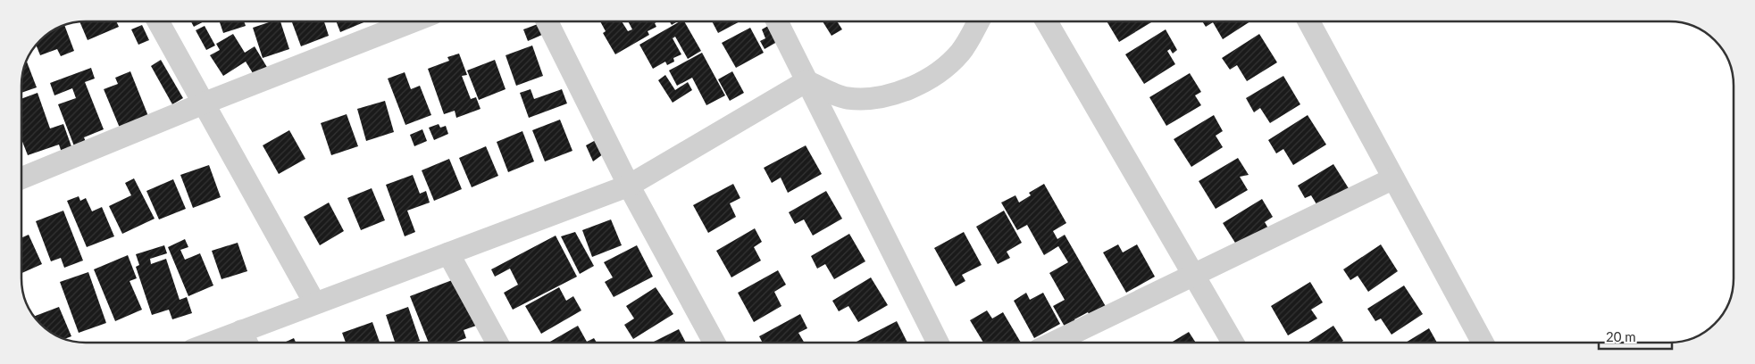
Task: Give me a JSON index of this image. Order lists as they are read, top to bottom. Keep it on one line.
{"scale_bar":"20 m"}
